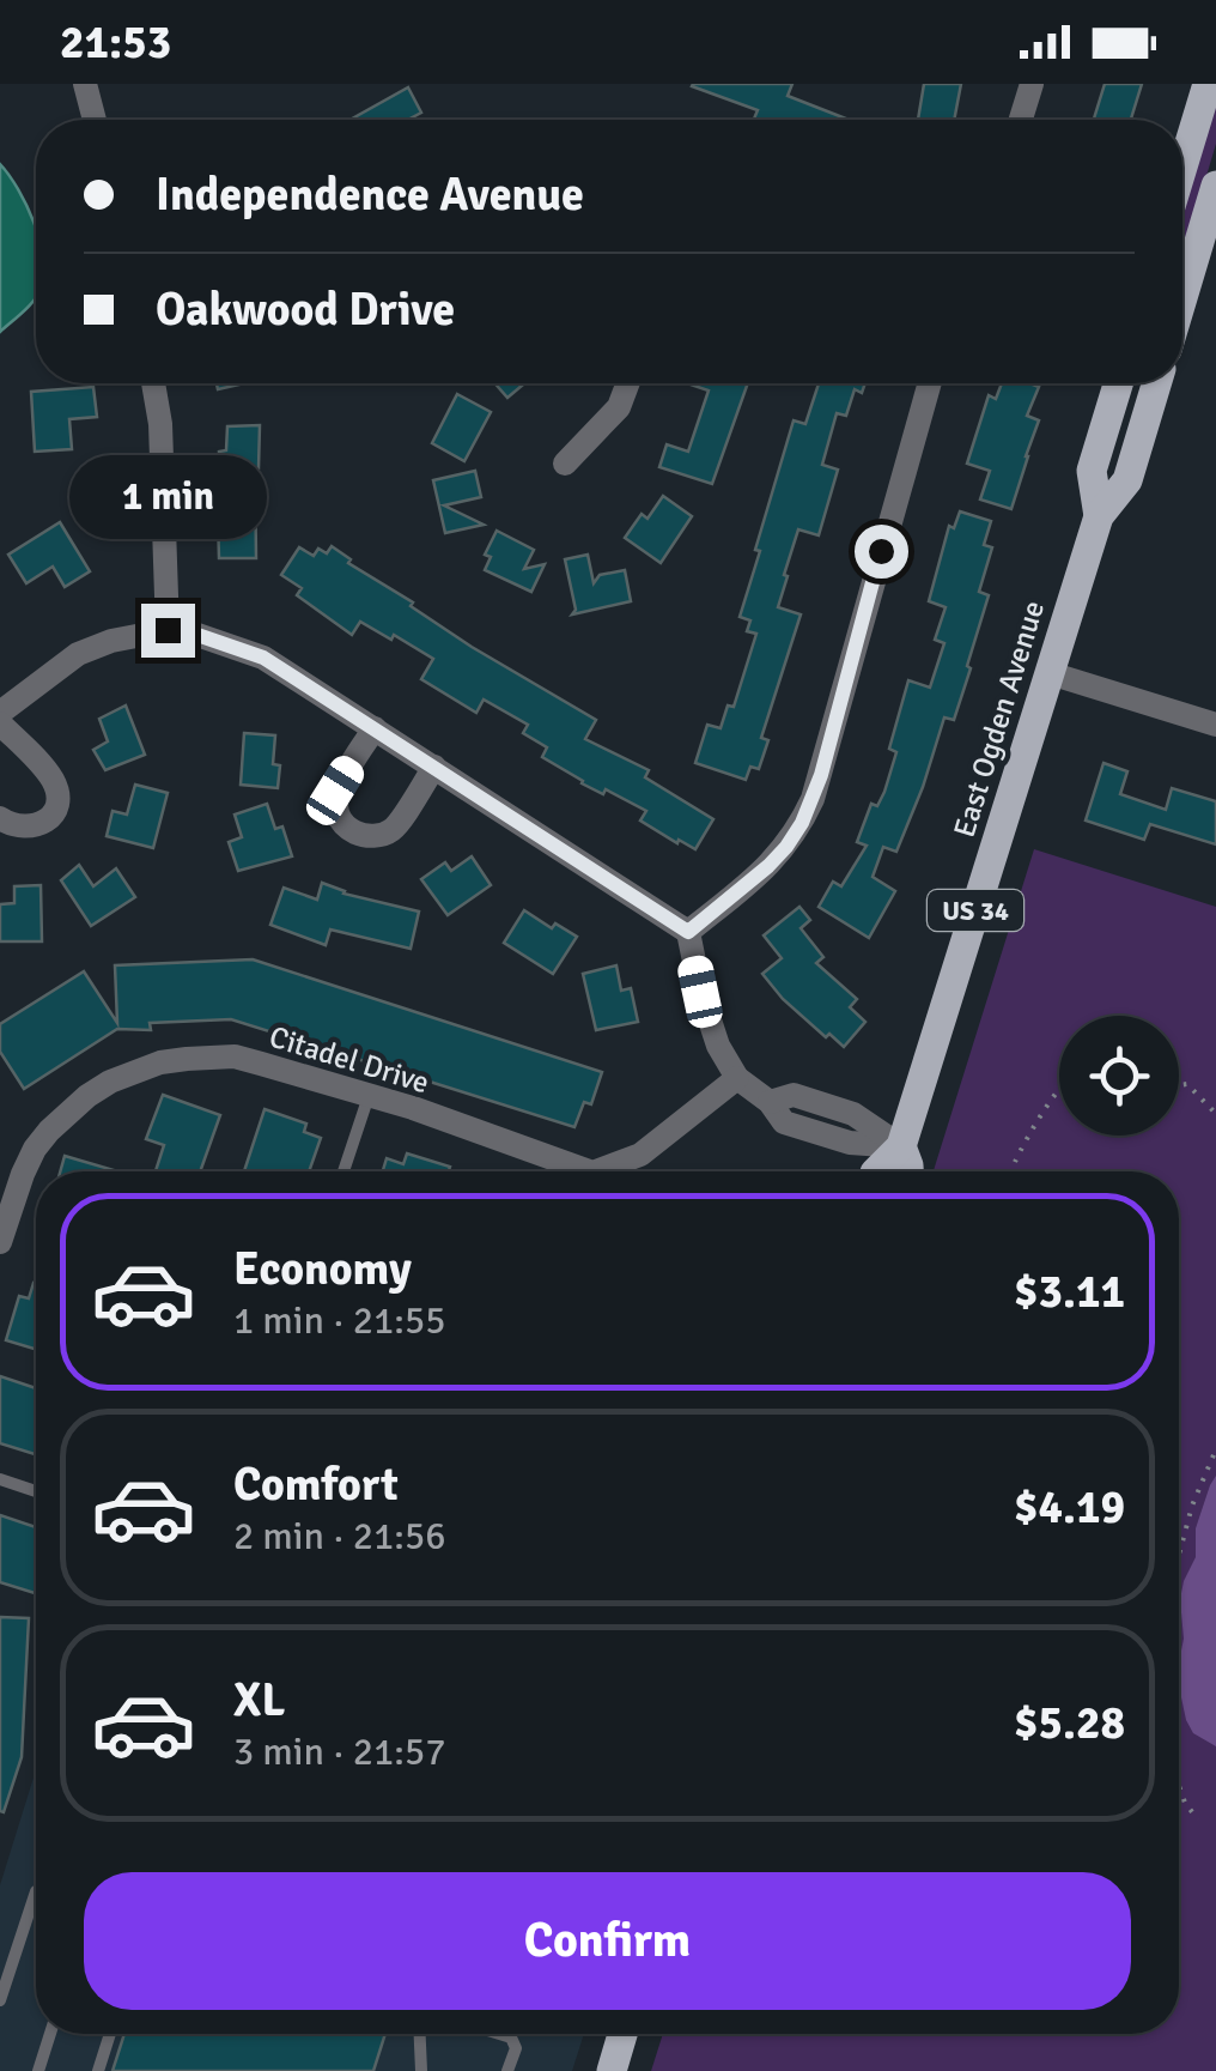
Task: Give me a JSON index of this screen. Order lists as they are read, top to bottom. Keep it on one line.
{"streets":{"main road":["East Ogden Avenue","US 34"],"street":["Citadel Drive"]},"page":{"status":"21:53","banner":["Independence Avenue","Oakwood Drive"],"bubble":"1 min","list":[{"name":"Economy","note":"1 min · 21:55","value":"$3.11"},{"name":"Comfort","note":"2 min · 21:56","value":"$4.19"},{"name":"XL","note":"3 min · 21:57","value":"$5.28"}],"buttons":"Confirm"}}
